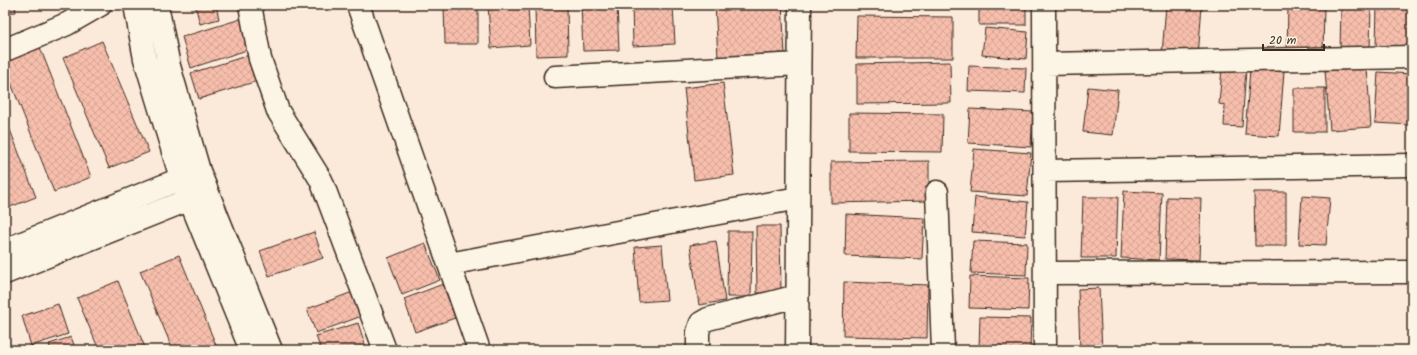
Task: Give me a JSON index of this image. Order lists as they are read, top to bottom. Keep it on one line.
{"scale_bar":"20 m"}
